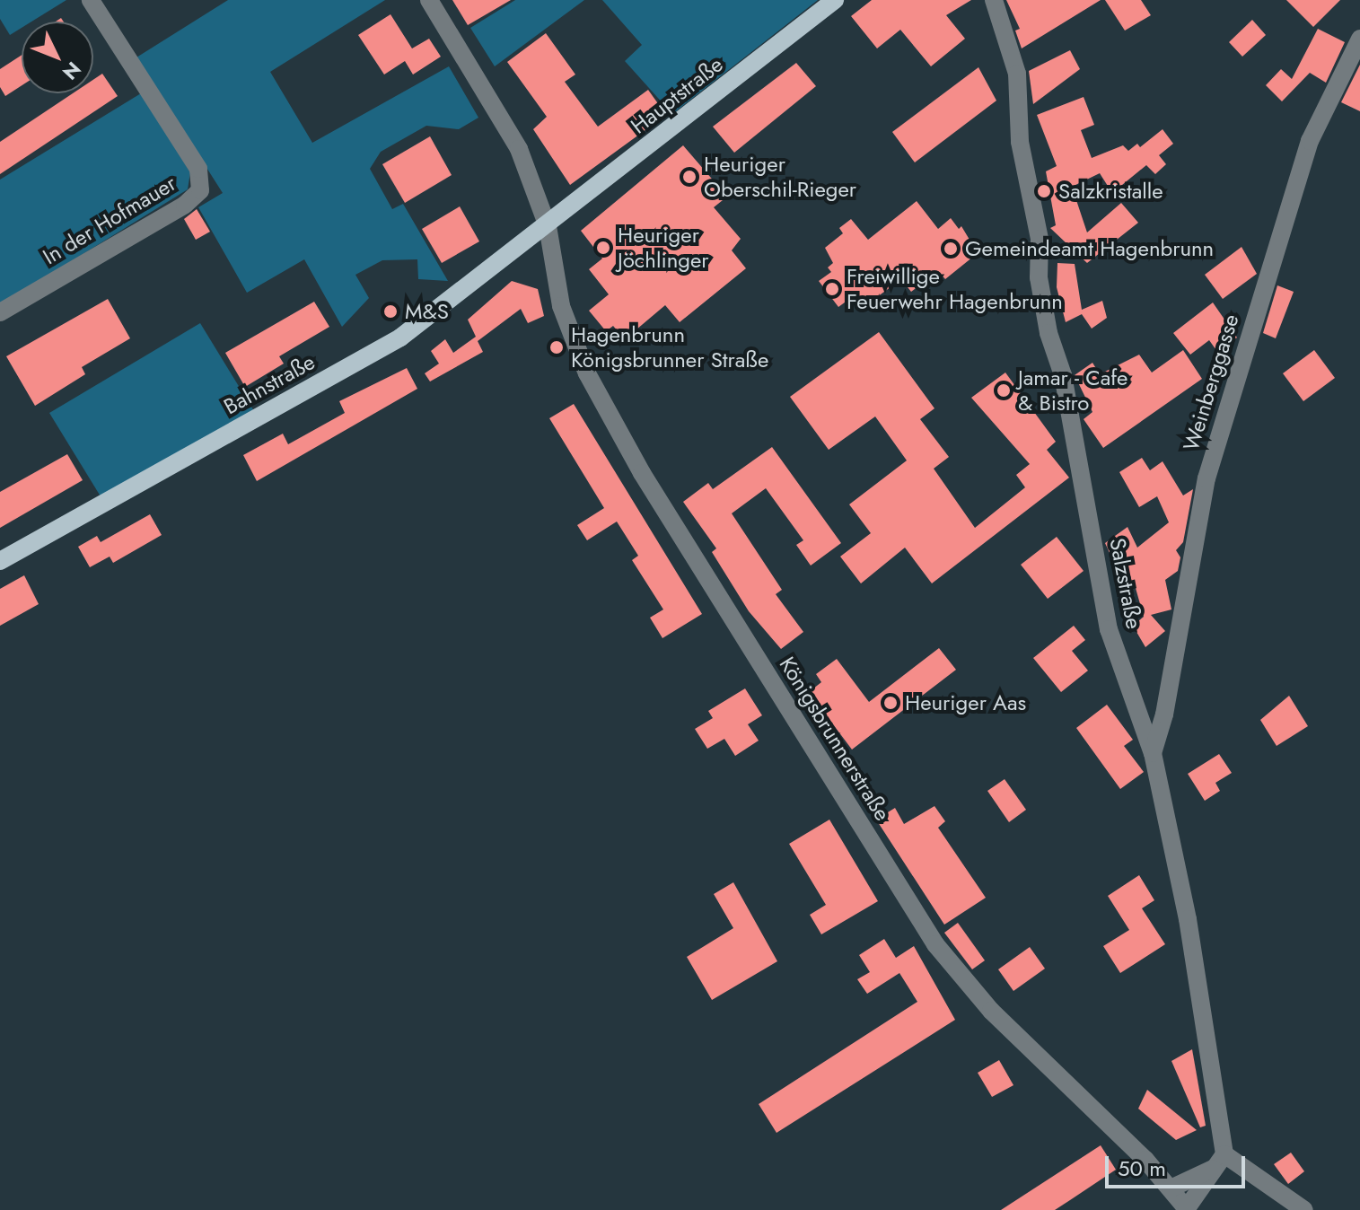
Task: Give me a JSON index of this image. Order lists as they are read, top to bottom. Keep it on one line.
{"streets":{"main road":["Hauptstraße","Bahnstraße"],"street":["In der Hofmauer","Weinberggasse","Salzstraße","Königsbrunnerstraße"]},"crossings":[["Hauptstraße","Bahnstraße"],["Hauptstraße","Königsbrunnerstraße"],["Weinberggasse","Salzstraße"],["Bahnstraße","Königsbrunnerstraße"]],"places":["Heuriger Oberschil-Rieger","Salzkristalle","Heuriger Jöchlinger","Gemeindeamt Hagenbrunn","Freiwillige Feuerwehr Hagenbrunn","M&S","Hagenbrunn Königsbrunner Straße","Jamar - Cafe & Bistro","Heuriger Aas"],"scale_bar":"50 m","north":"bottom right"}
